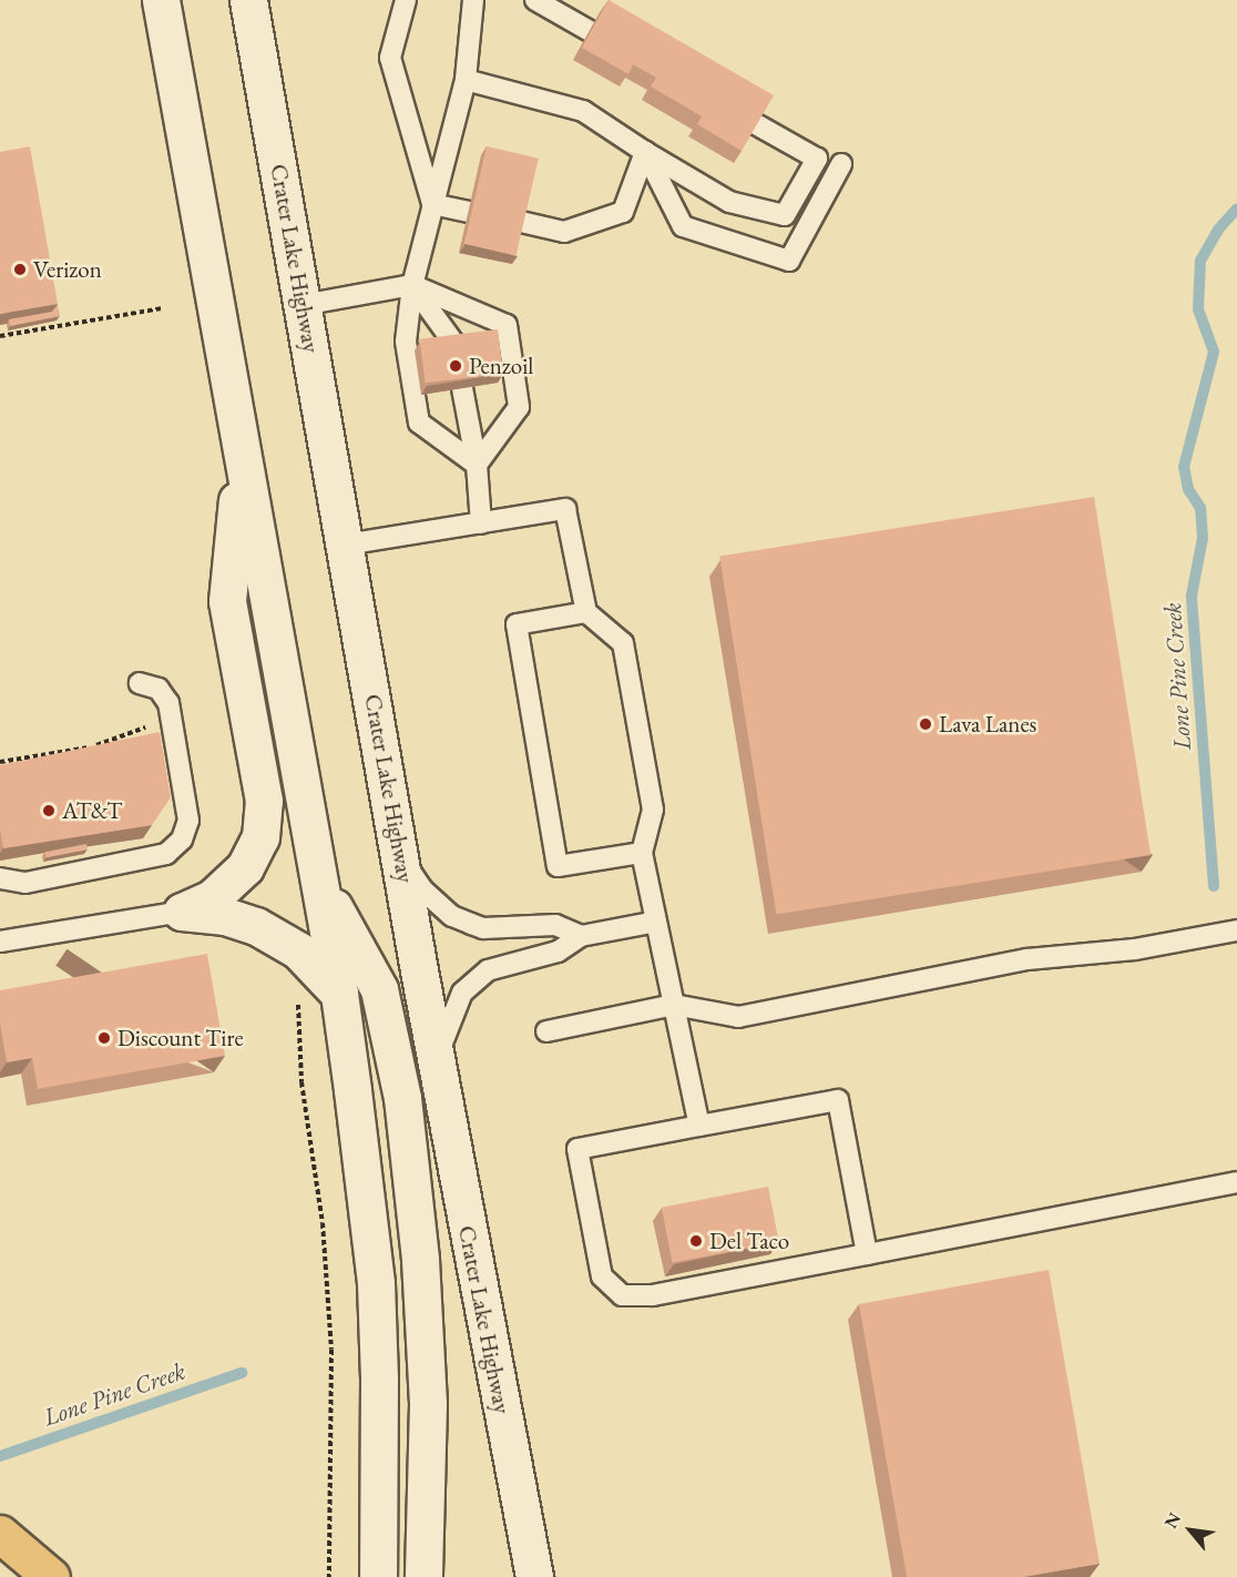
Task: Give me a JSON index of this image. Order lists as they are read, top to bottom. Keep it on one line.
{"streets":{"main road":["Crater Lake Highway"]},"water":["Lone Pine Creek"],"places":["Verizon","Penzoil","Lava Lanes","AT&T","Discount Tire","Del Taco"],"north":"top left"}
